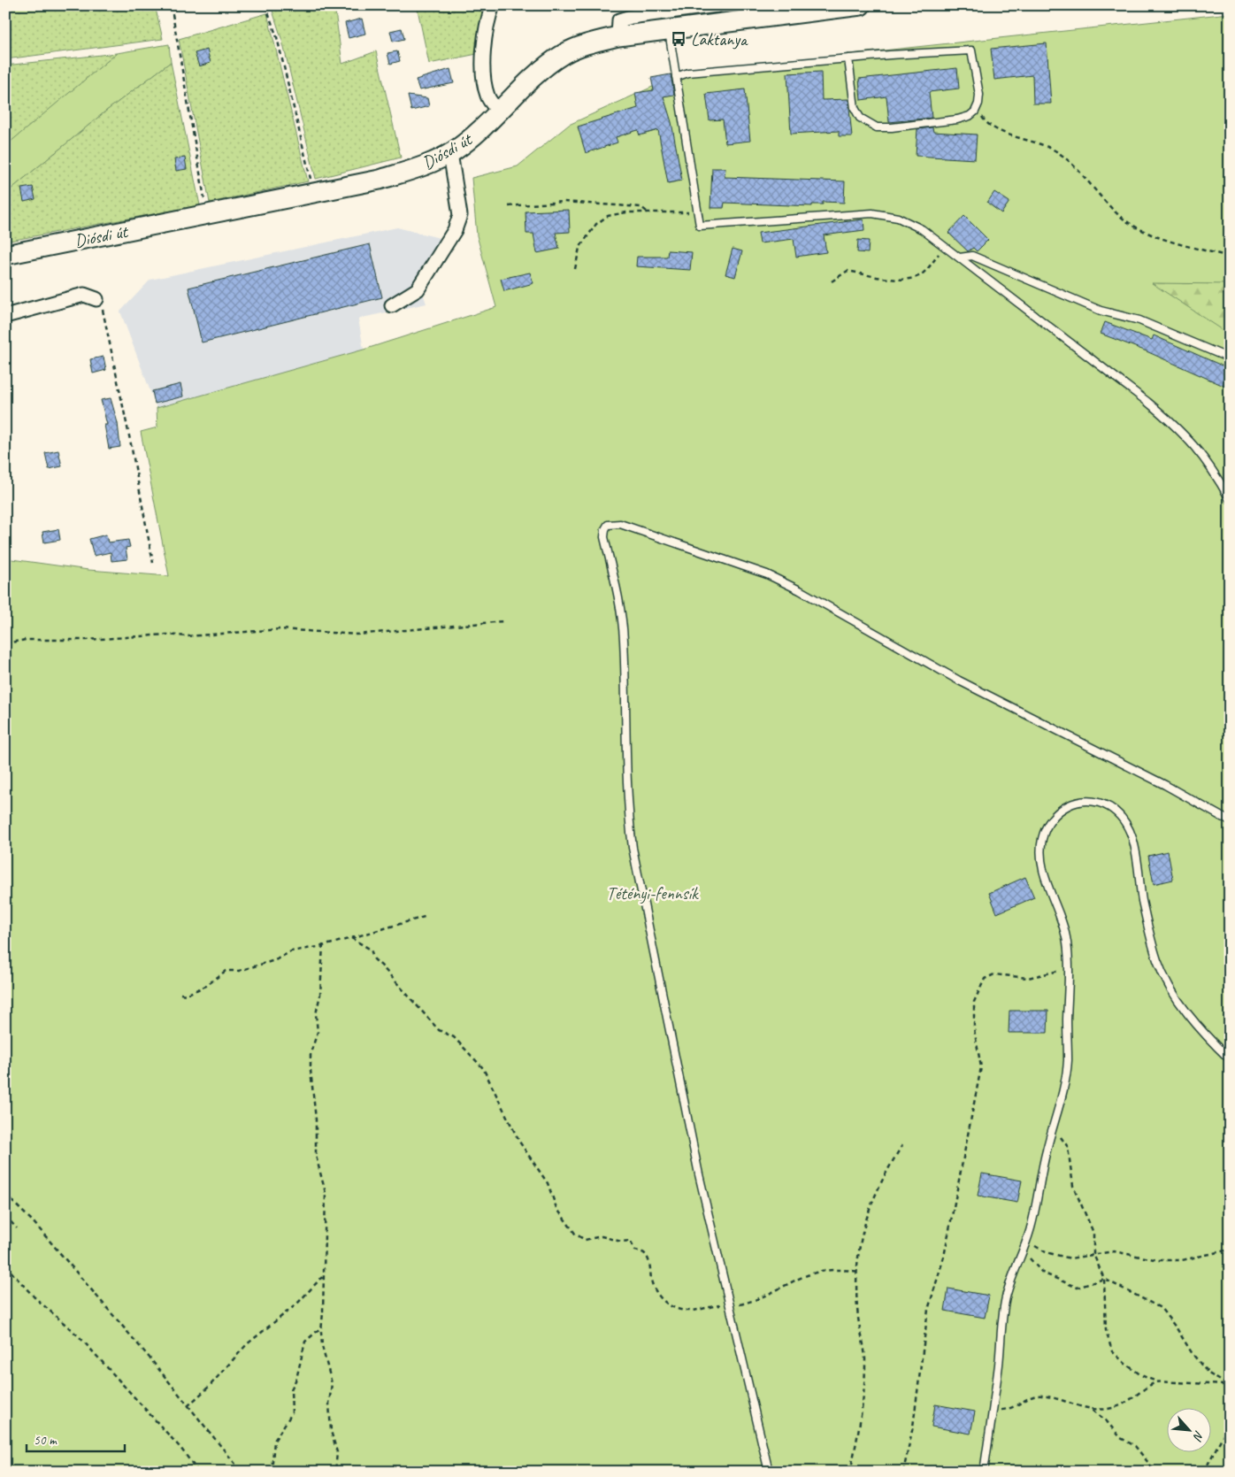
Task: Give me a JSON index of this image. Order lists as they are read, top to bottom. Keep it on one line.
{"streets":{"main road":["Diósdi út"]},"parks":["Tétényi-fennsík"],"places":{"bus stop":["Laktanya"]},"scale_bar":"50 m","north":"bottom right"}
